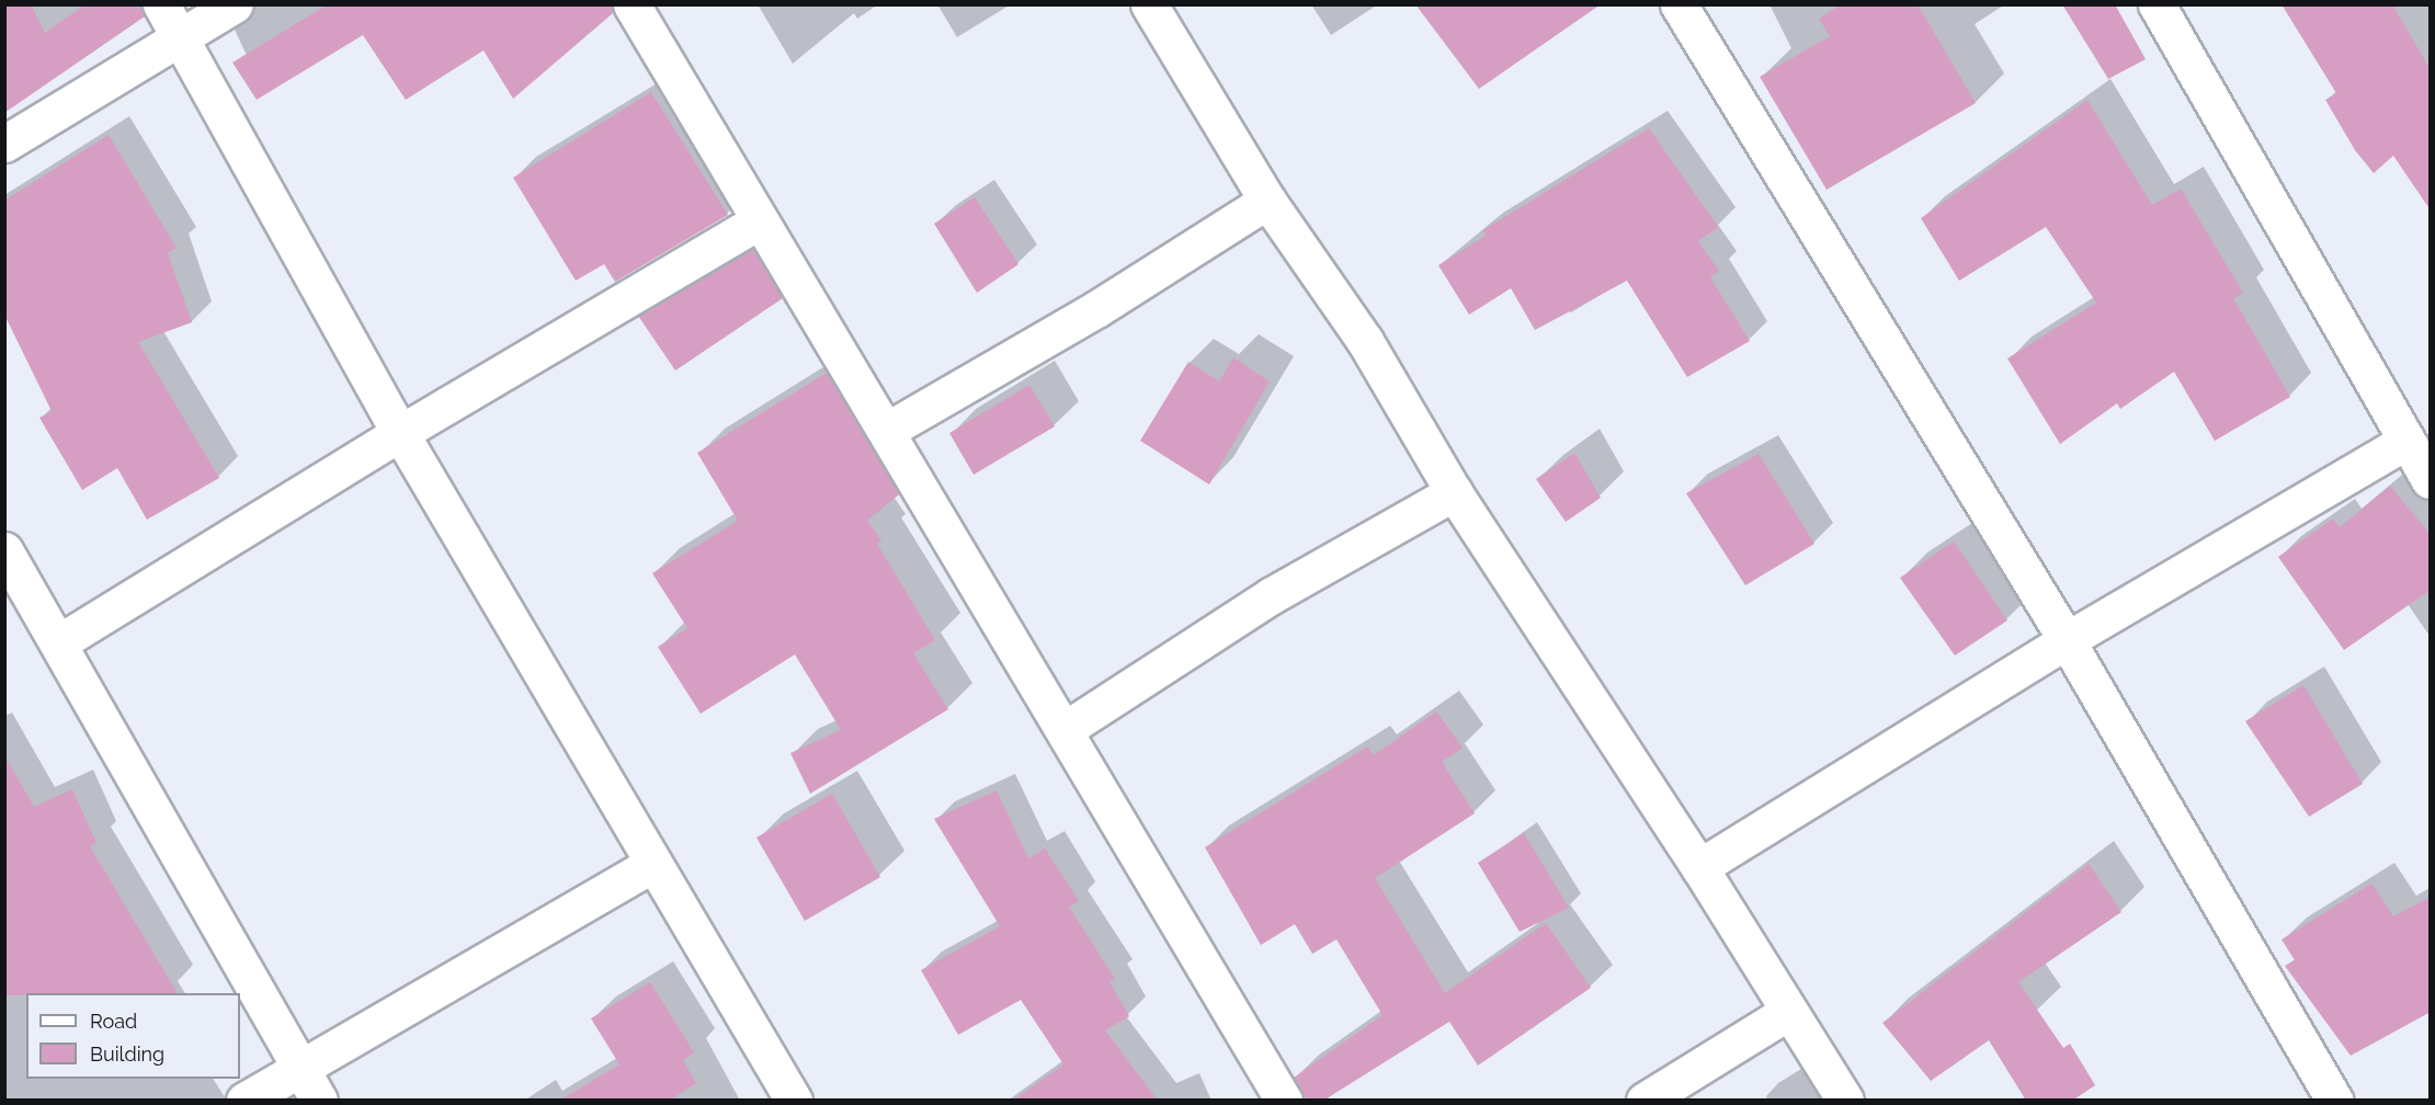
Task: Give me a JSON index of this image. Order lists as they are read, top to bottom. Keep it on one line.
{"legend":["Road","Building"]}
